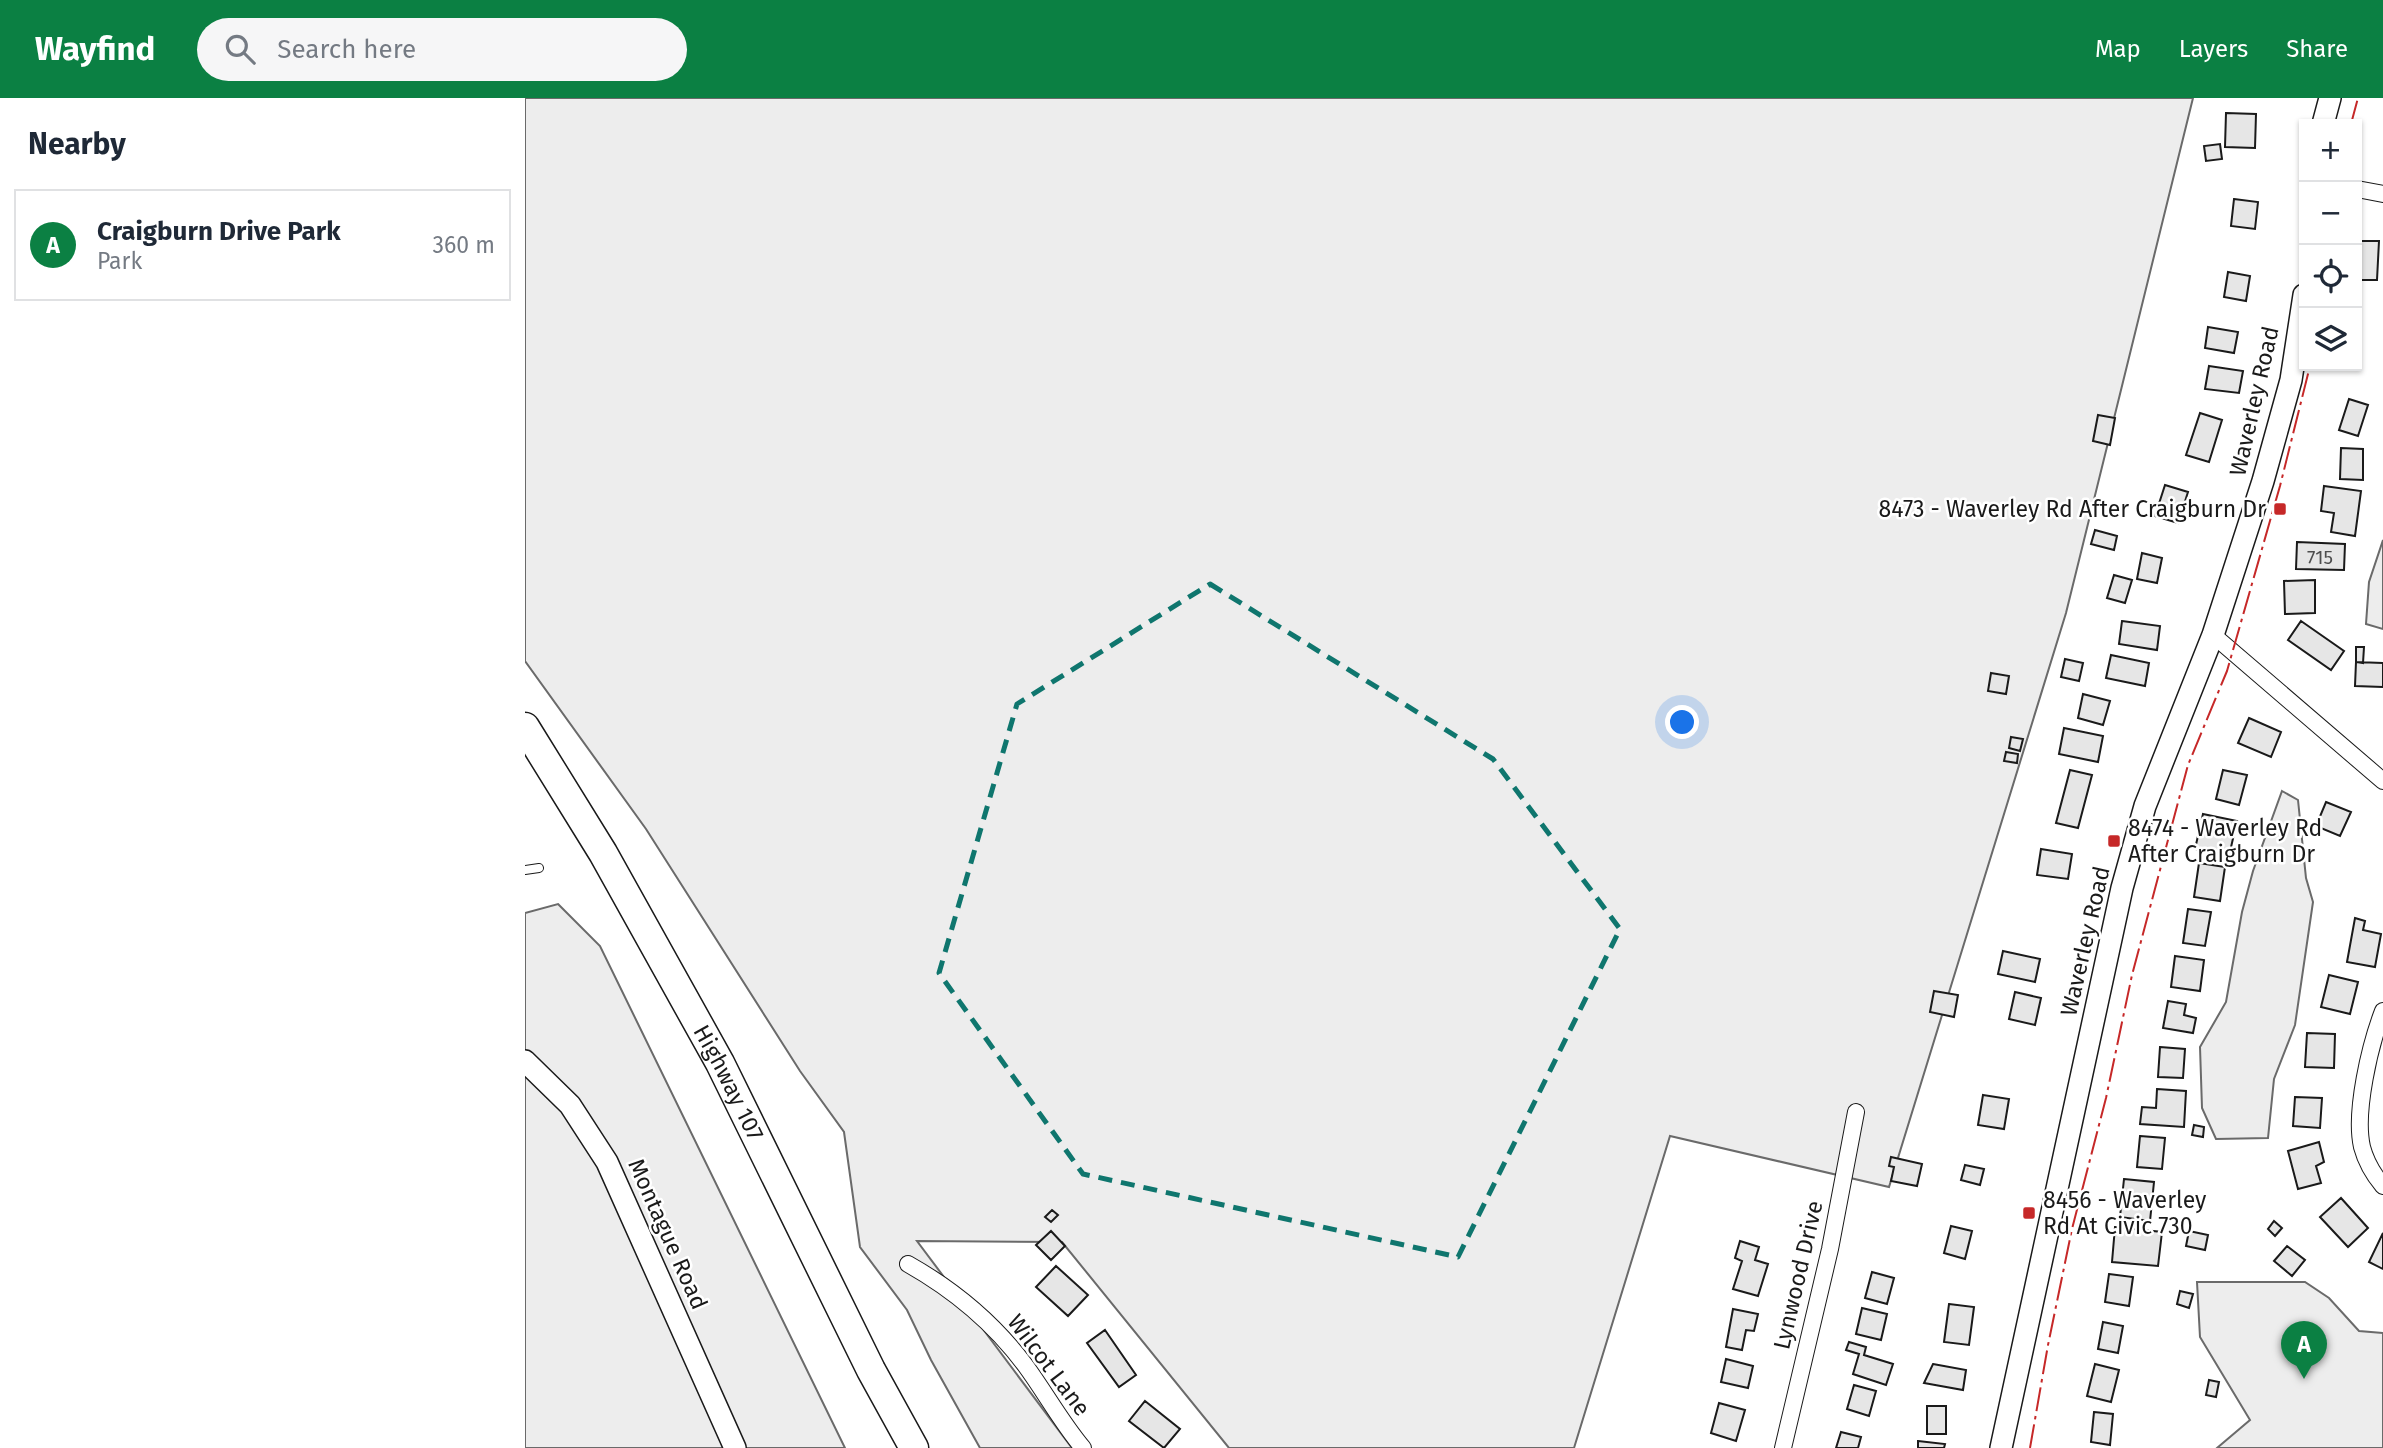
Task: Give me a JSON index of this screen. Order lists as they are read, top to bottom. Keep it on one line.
{"streets":{"highway":["Highway 107"],"main road":["Waverley Road","Montague Road"],"street":["Lynwood Drive","Wilcot Lane"]},"places":{"transit":["8473 - Waverley Rd After Craigburn Dr","8474 - Waverley Rd After Craigburn Dr","8456 - Waverley Rd At Civic 730"]},"house_numbers":["715"],"page":{"header":"Wayfind","search":"Search here","nav":["Map","Layers","Share"],"heading":"Nearby","map_buttons":["+","−"],"list":[{"mark":"A","name":"Craigburn Drive Park","note":"Park","value":"360 m"}],"pins":"A"}}
